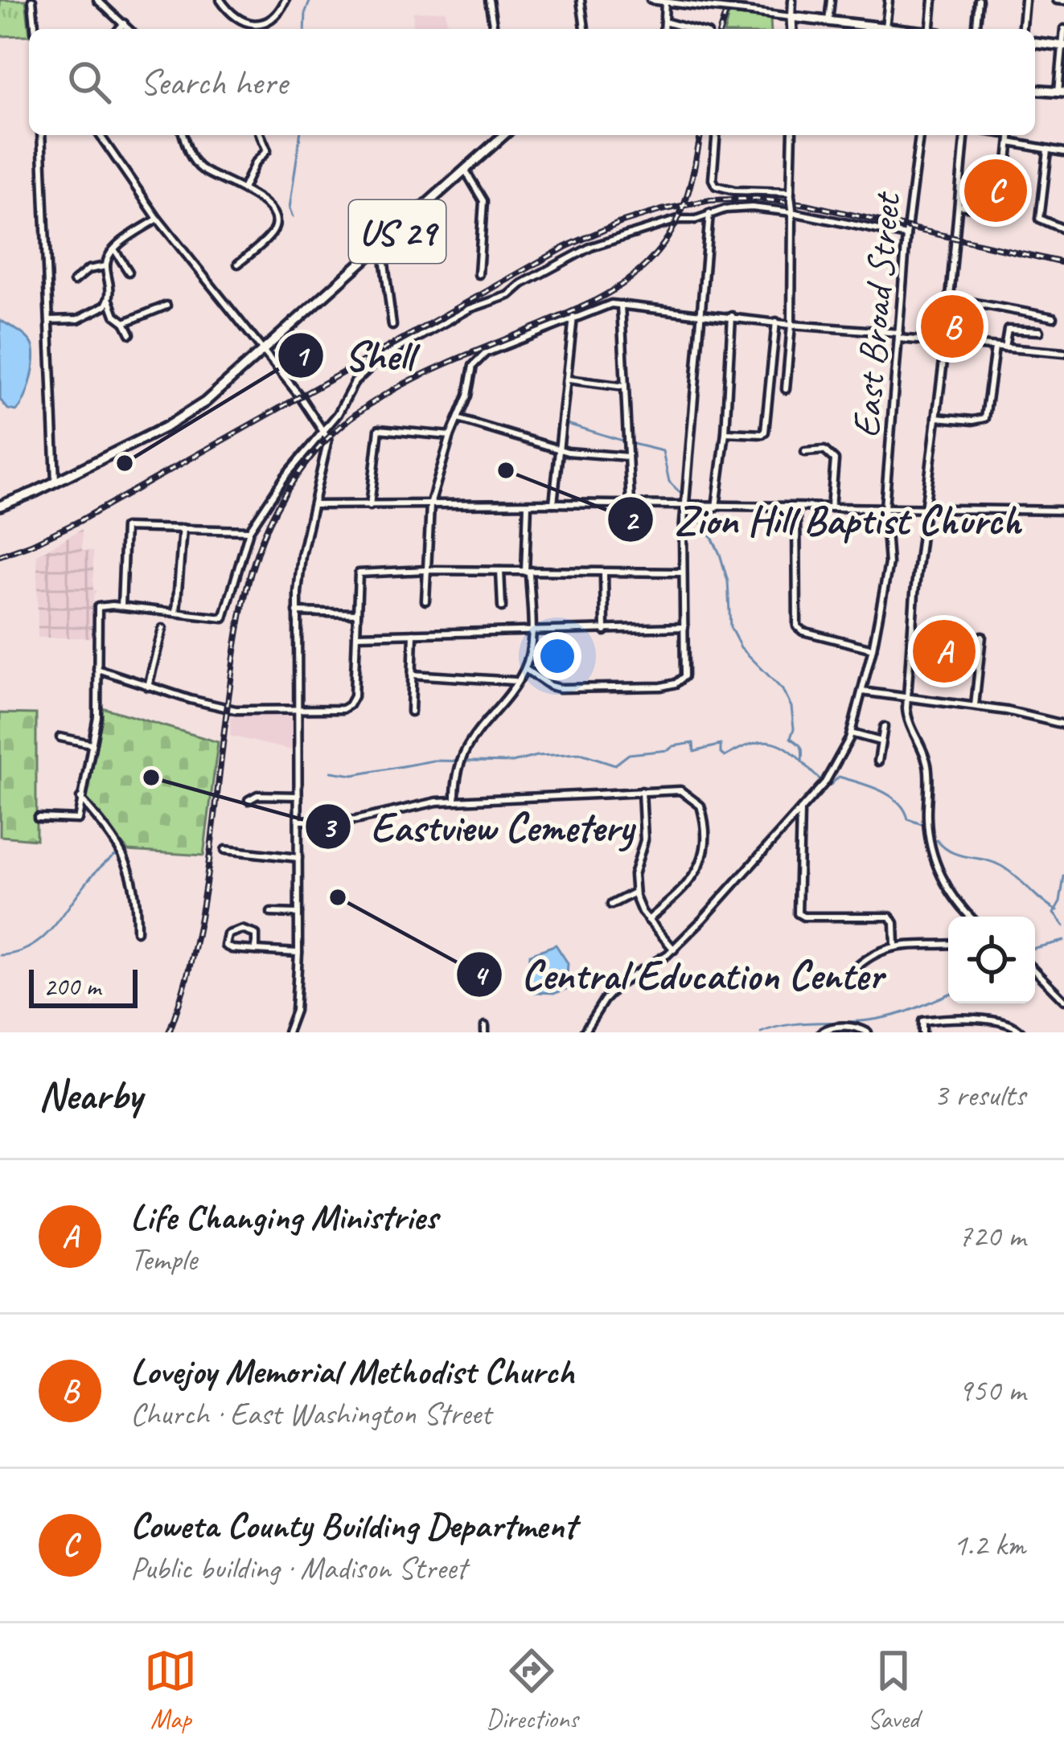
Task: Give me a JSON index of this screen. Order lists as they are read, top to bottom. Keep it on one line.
{"streets":{"main road":["US 29"],"street":["East Broad Street"]},"places":["Shell","Zion Hill Baptist Church","Eastview Cemetery","Central Education Center"],"scale_bar":"200 m","page":{"search":"Search here","pins":["C","B","A"],"scale":"200 m","heading":["Nearby","3 results"],"list":[{"mark":"A","name":"Life Changing Ministries","note":"Temple","value":"720 m"},{"mark":"B","name":"Lovejoy Memorial Methodist Church","note":"Church · East Washington Street","value":"950 m"},{"mark":"C","name":"Coweta County Building Department","note":"Public building · Madison Street","value":"1.2 km"}],"nav":["Map","Directions","Saved"]}}
